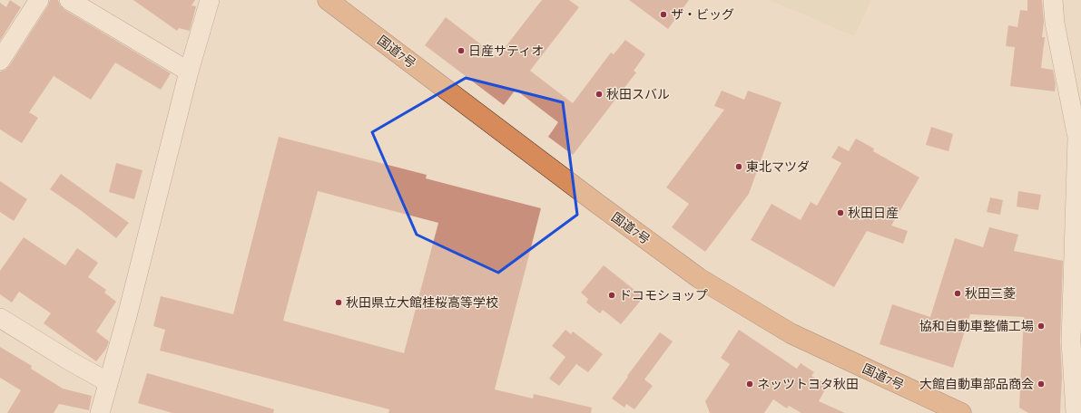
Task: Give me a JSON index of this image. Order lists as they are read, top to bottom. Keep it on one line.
{"streets":{"highway":["国道7号"]},"places":["ザ・ビッグ","日産サティオ","秋田スバル","東北マツダ","秋田日産","秋田三菱","ドコモショップ","秋田県立大館桂桜高等学校","協和自動車整備工場","ネッツトヨタ秋田","大館自動車部品商会"]}
